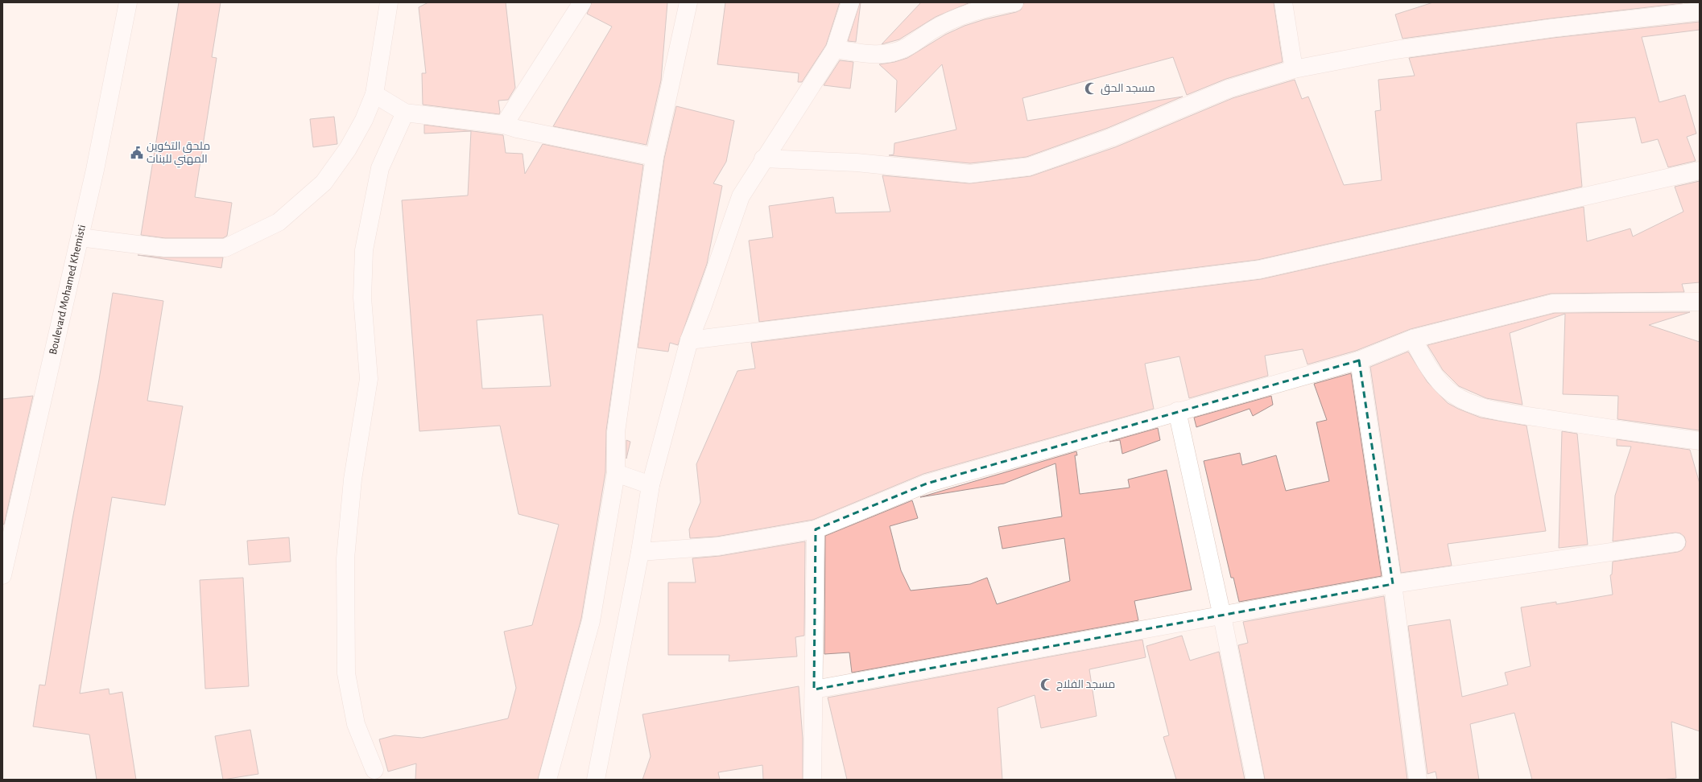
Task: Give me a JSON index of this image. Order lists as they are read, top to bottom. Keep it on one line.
{"streets":{"street":["Boulevard Mohamed Khemisti"]},"places":{"mosque":["مسجد الحق","مسجد الفلاح"],"public building":["ملحق التكوين المهني للبنات"]}}
